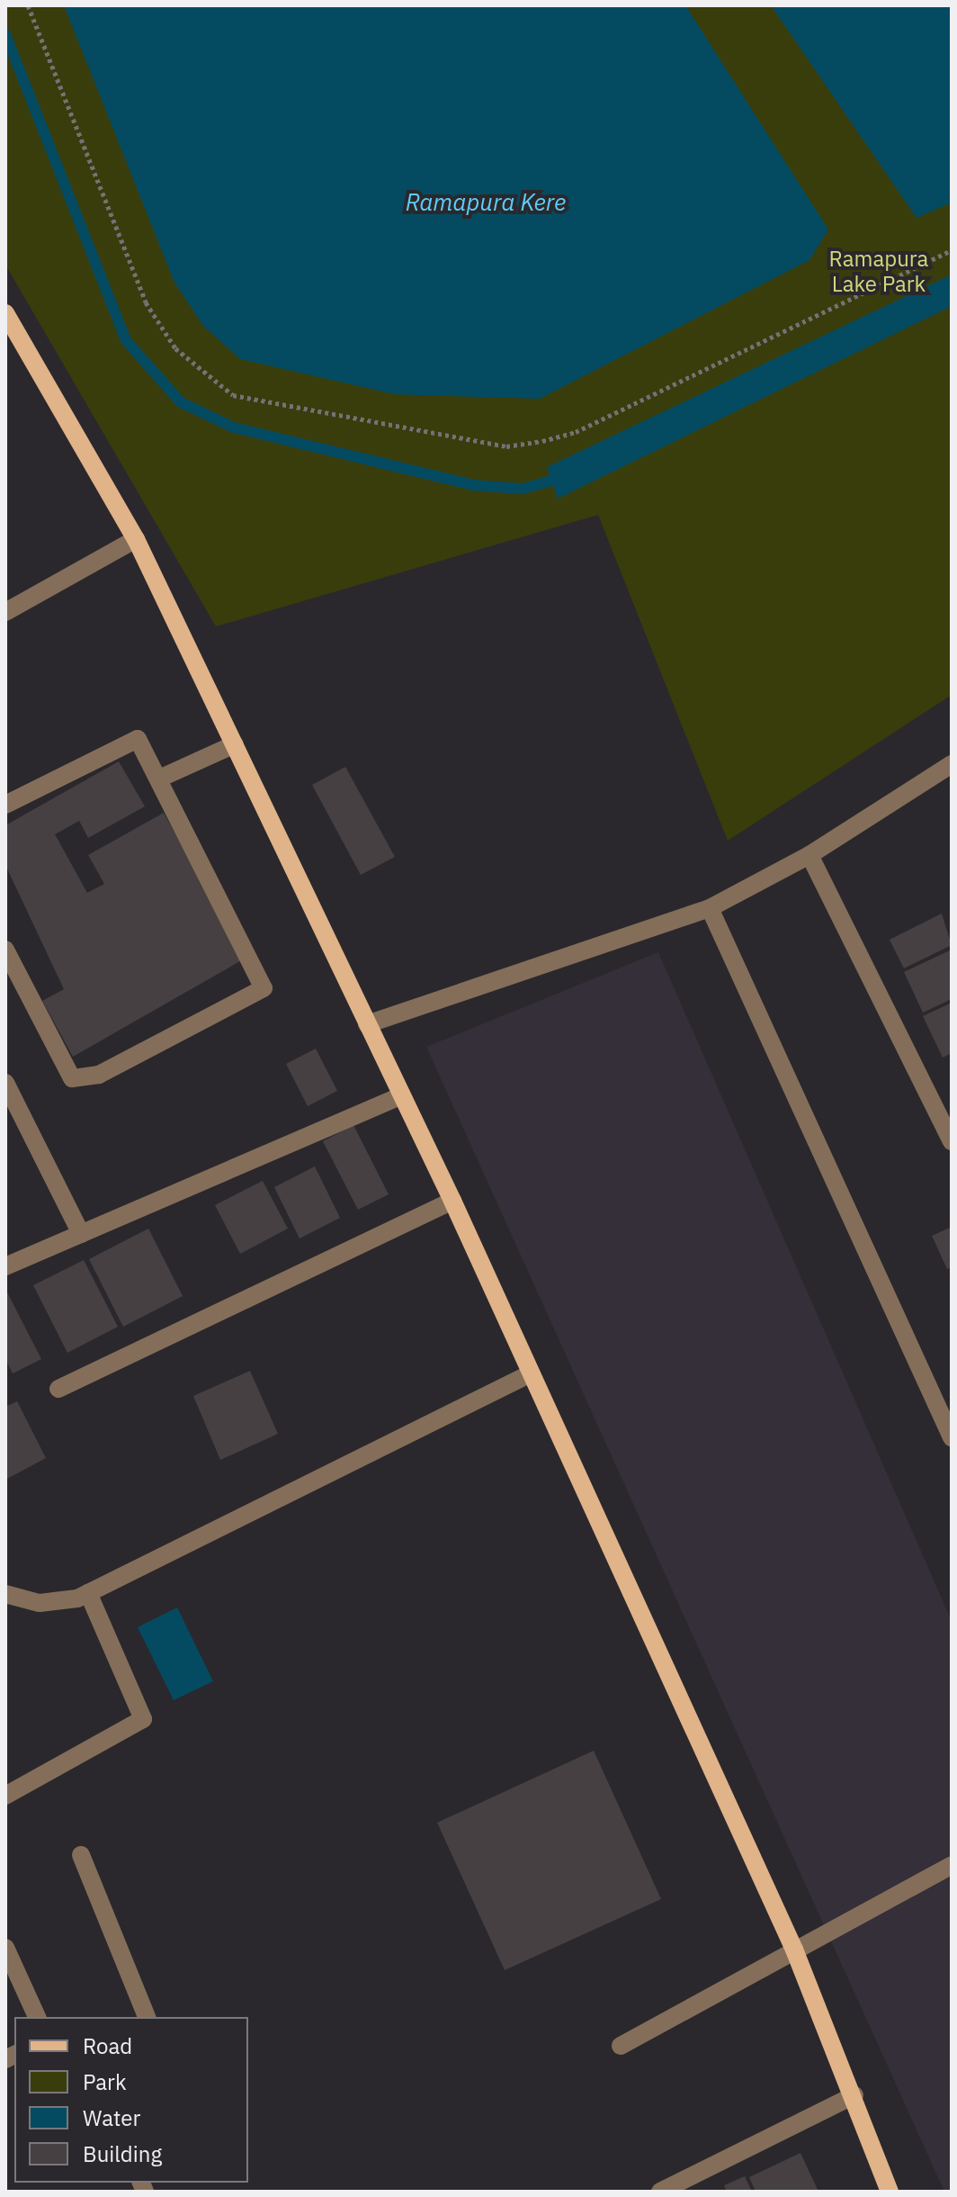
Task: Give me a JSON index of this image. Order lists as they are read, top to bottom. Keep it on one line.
{"water":["Ramapura Kere"],"parks":["Ramapura Lake Park"],"legend":["Road","Park","Water","Building"]}
